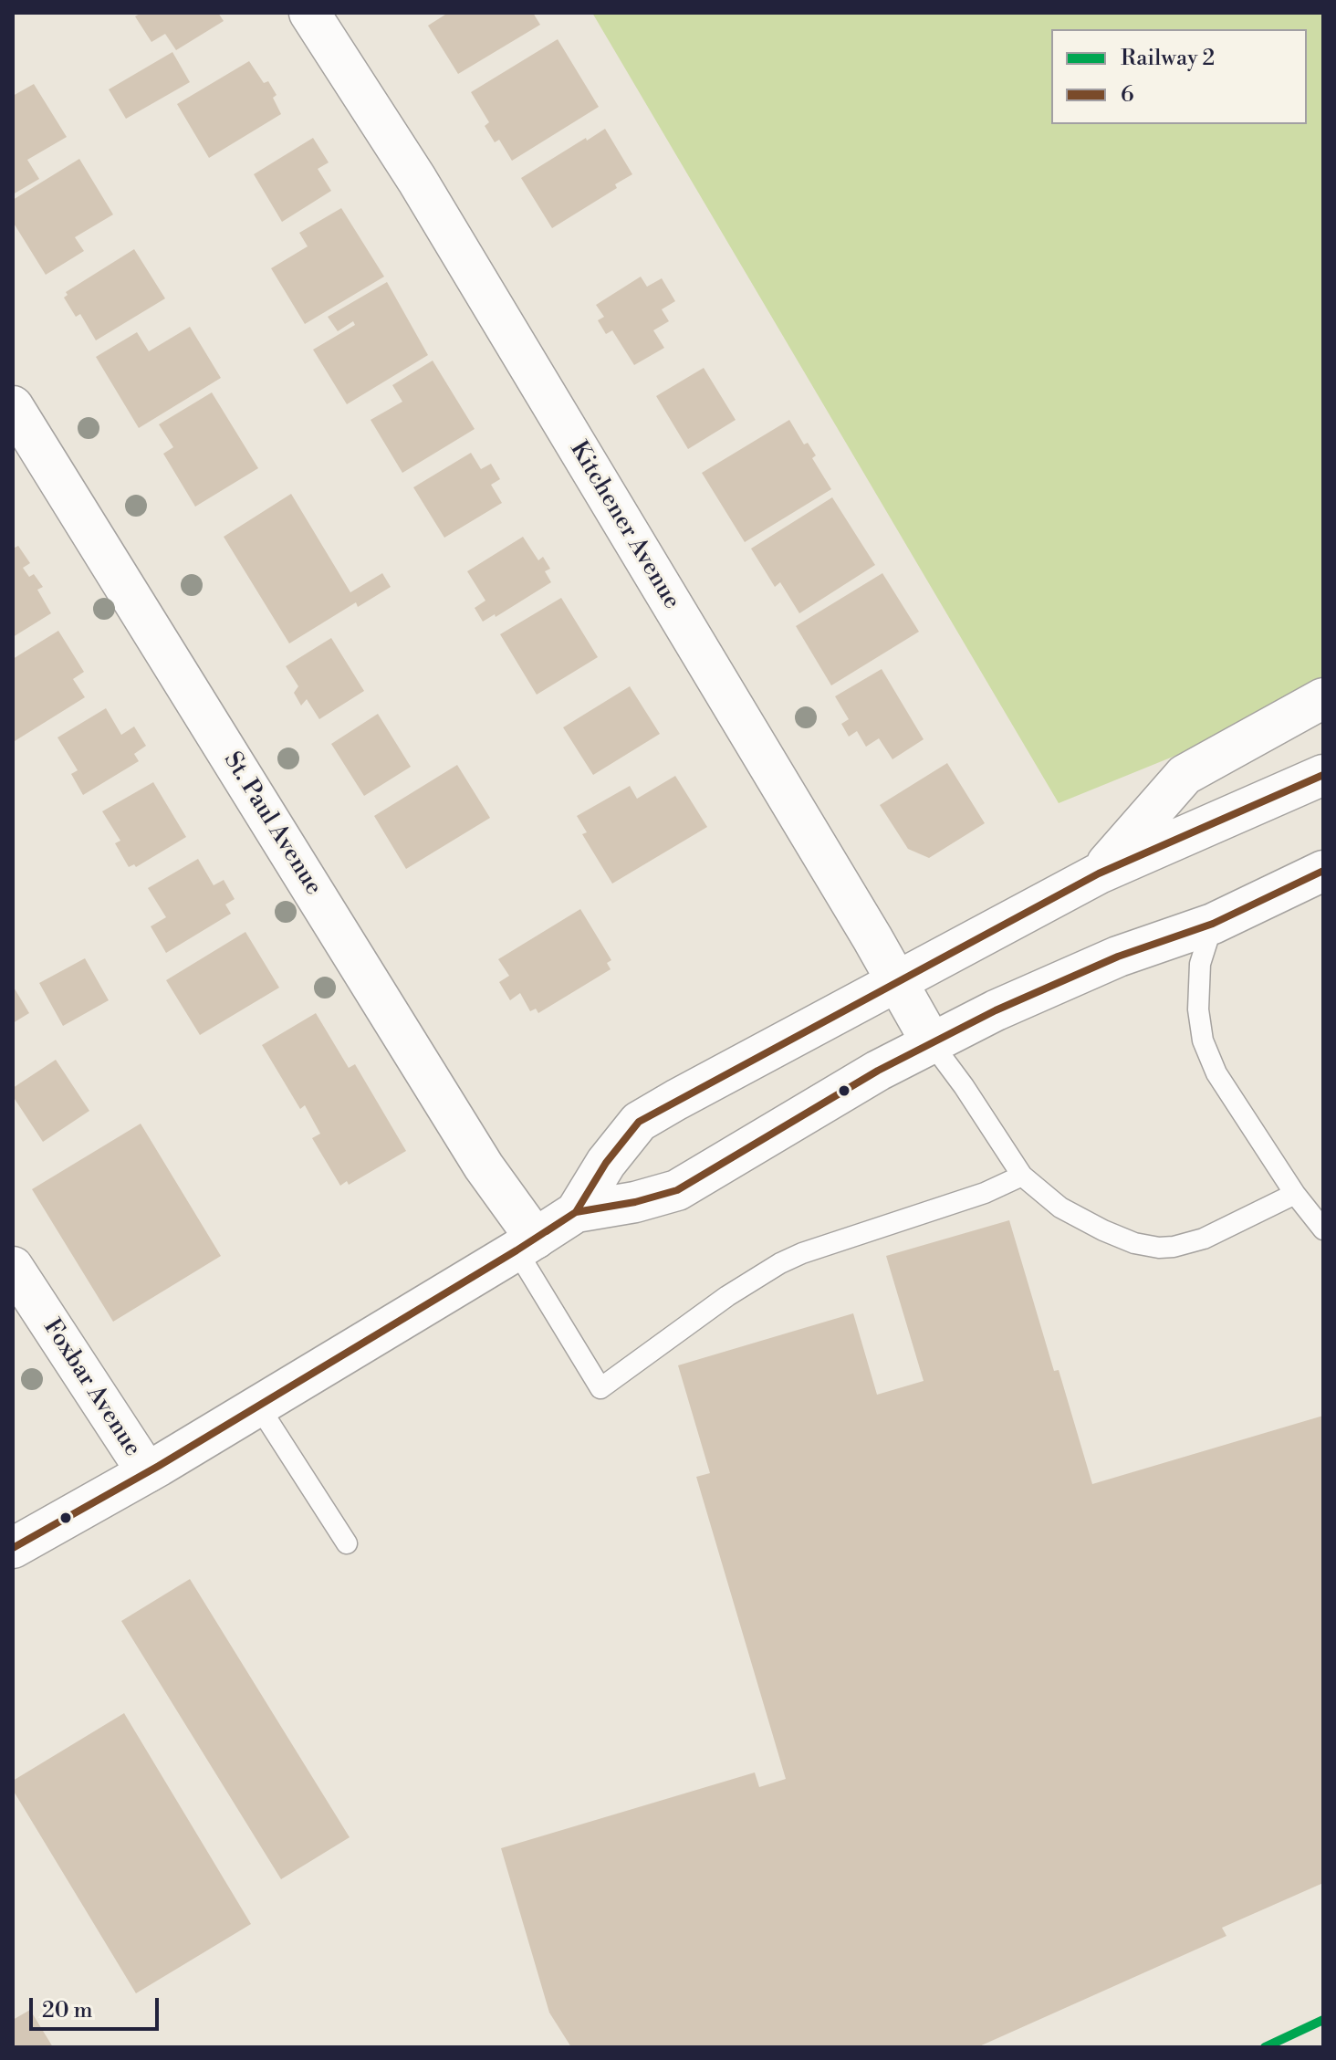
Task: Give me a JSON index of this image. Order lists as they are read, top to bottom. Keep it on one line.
{"streets":{"main road":["Kitchener Avenue","St. Paul Avenue","Foxbar Avenue"]},"lines":["transit line 6","rail line 2"],"legend":["Railway 2","6"],"scale_bar":"20 m"}
